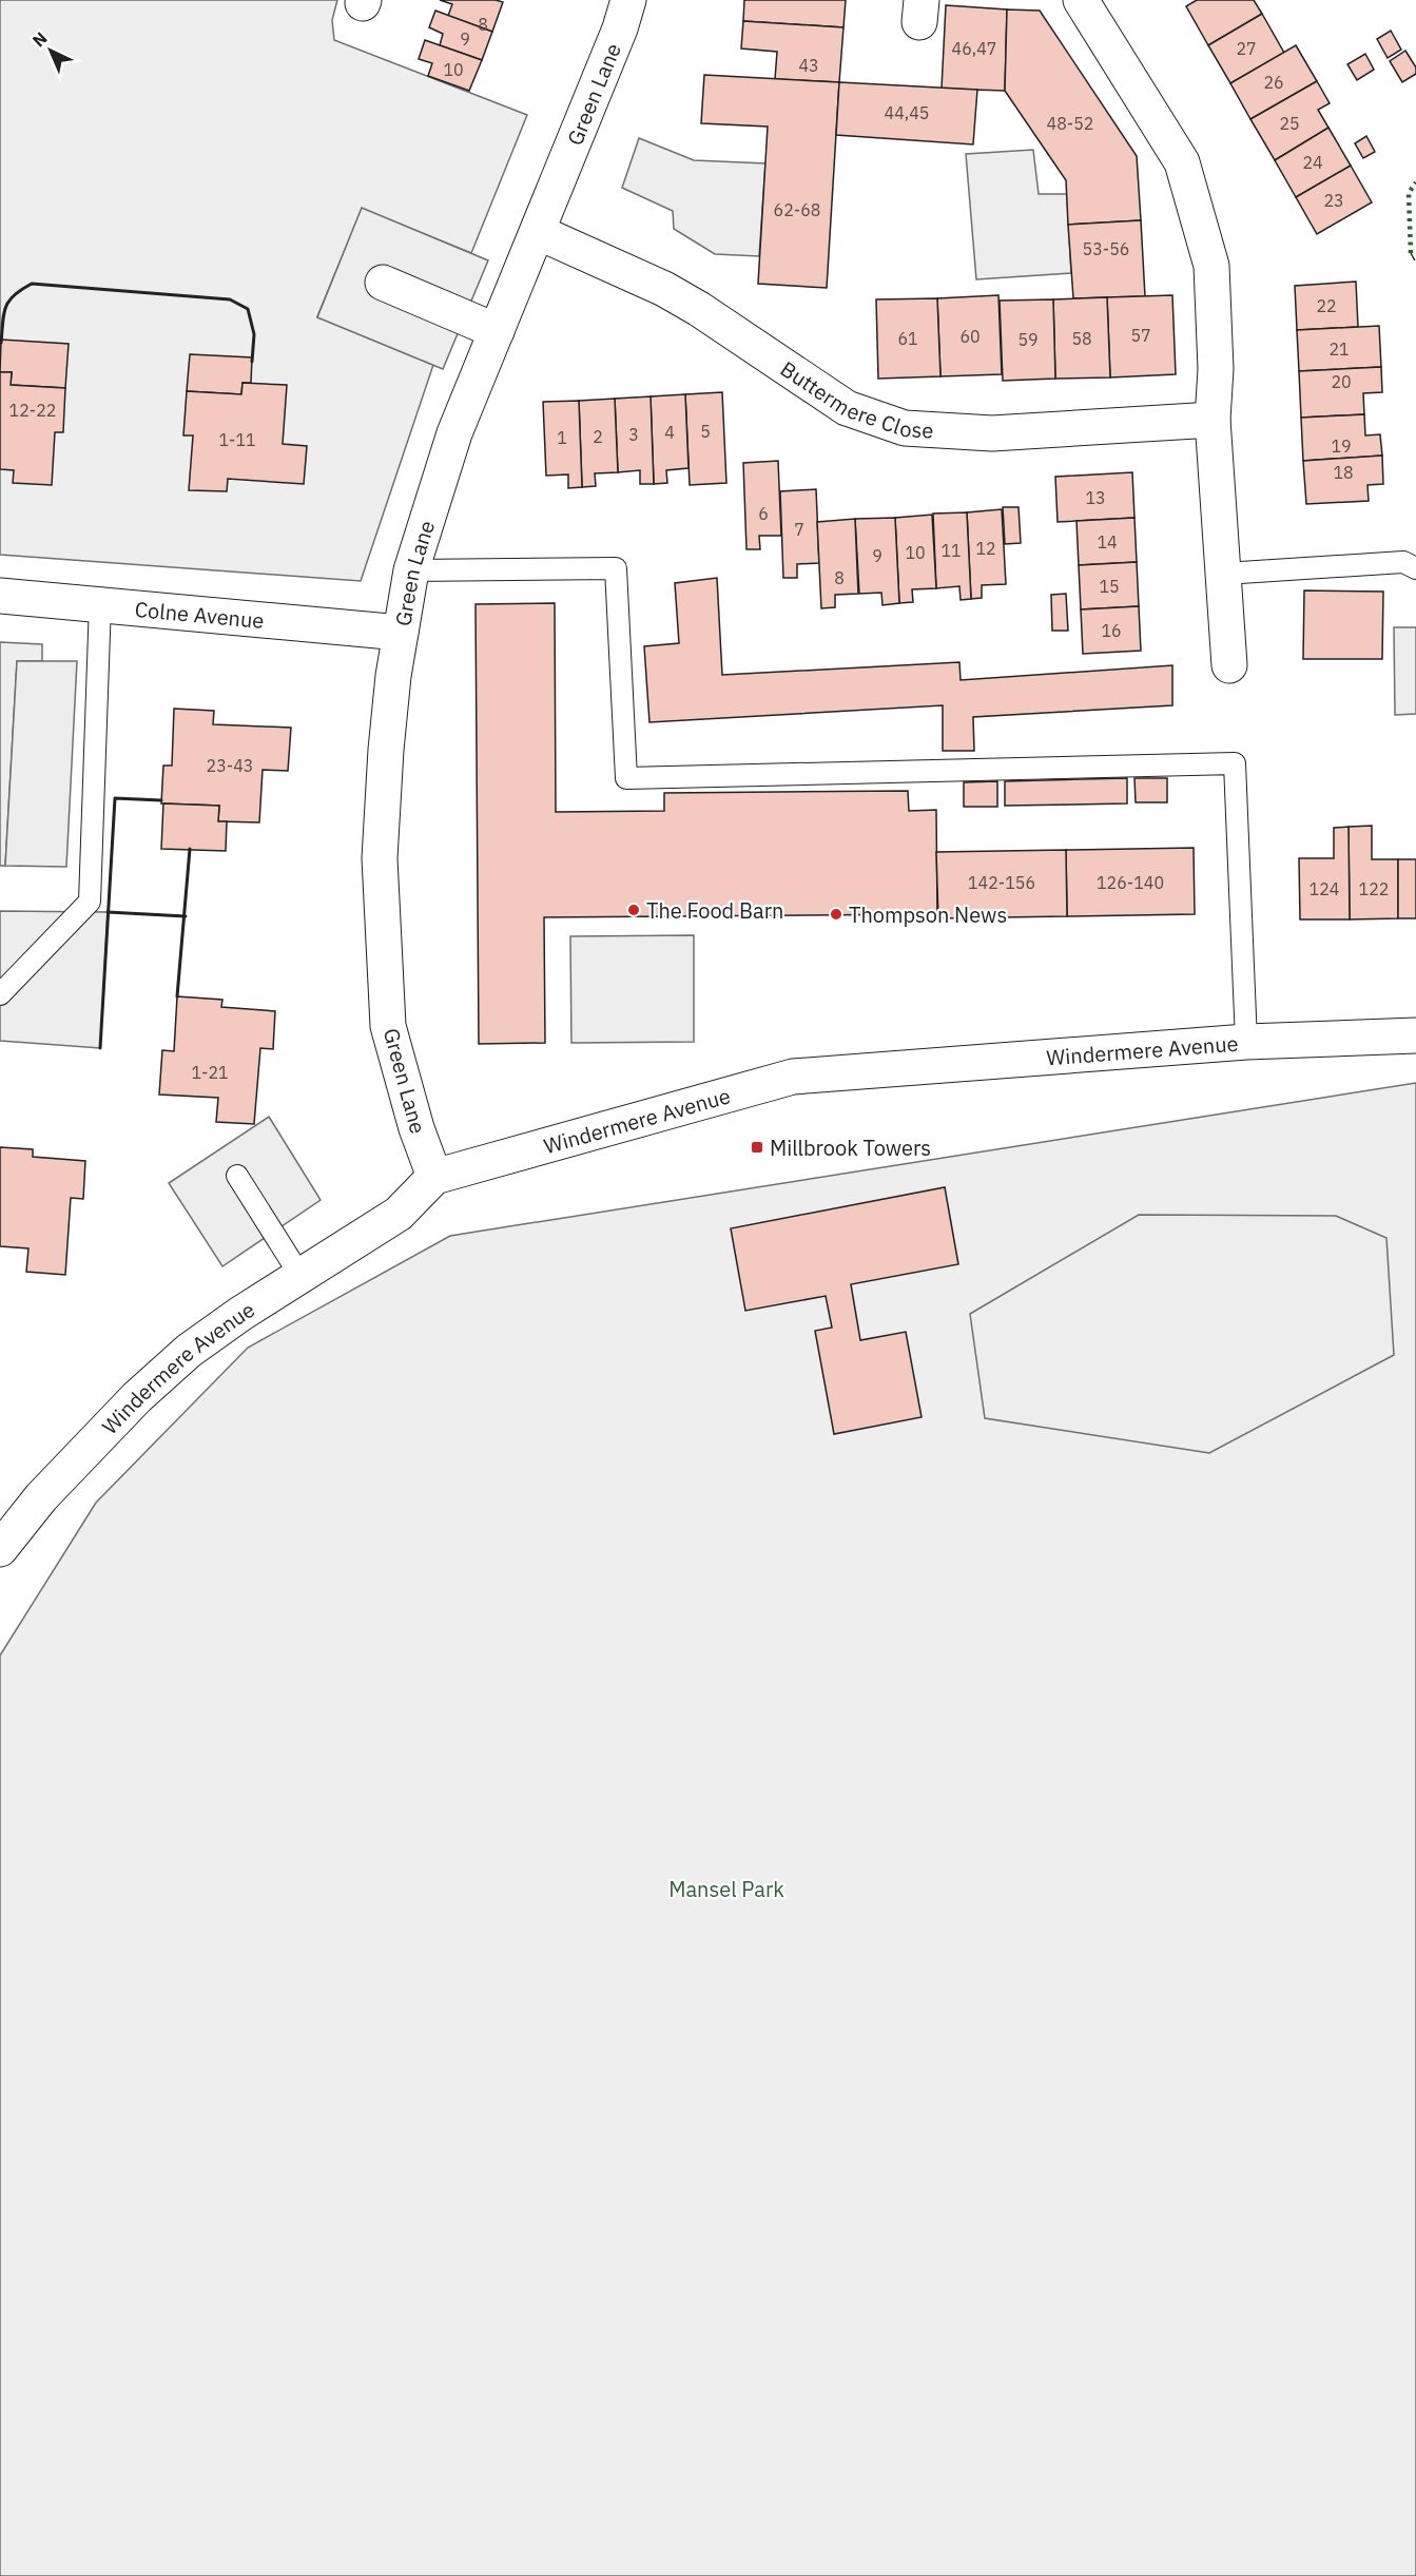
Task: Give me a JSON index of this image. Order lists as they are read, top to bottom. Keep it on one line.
{"streets":{"street":["Green Lane","Buttermere Close","Colne Avenue","Windermere Avenue"]},"crossings":[["Green Lane","Buttermere Close"],["Green Lane","Colne Avenue"],["Green Lane","Windermere Avenue"]],"parks":["Mansel Park"],"places":{"other":["The Food Barn","Thompson News"],"transit":["Millbrook Towers"]},"house_numbers":["8","9","46,47","27","43","10","26","44,45","48-52","25","24","23","62-68","53-56","22","57","60","61","58","59","21","20","12-22","5","4","3","2","1","1-11","19","18","13","6","7","14","12","11","10","9","8","15","16","23-43","142-156","126-140","124","122","1-21"],"north":"top left"}
